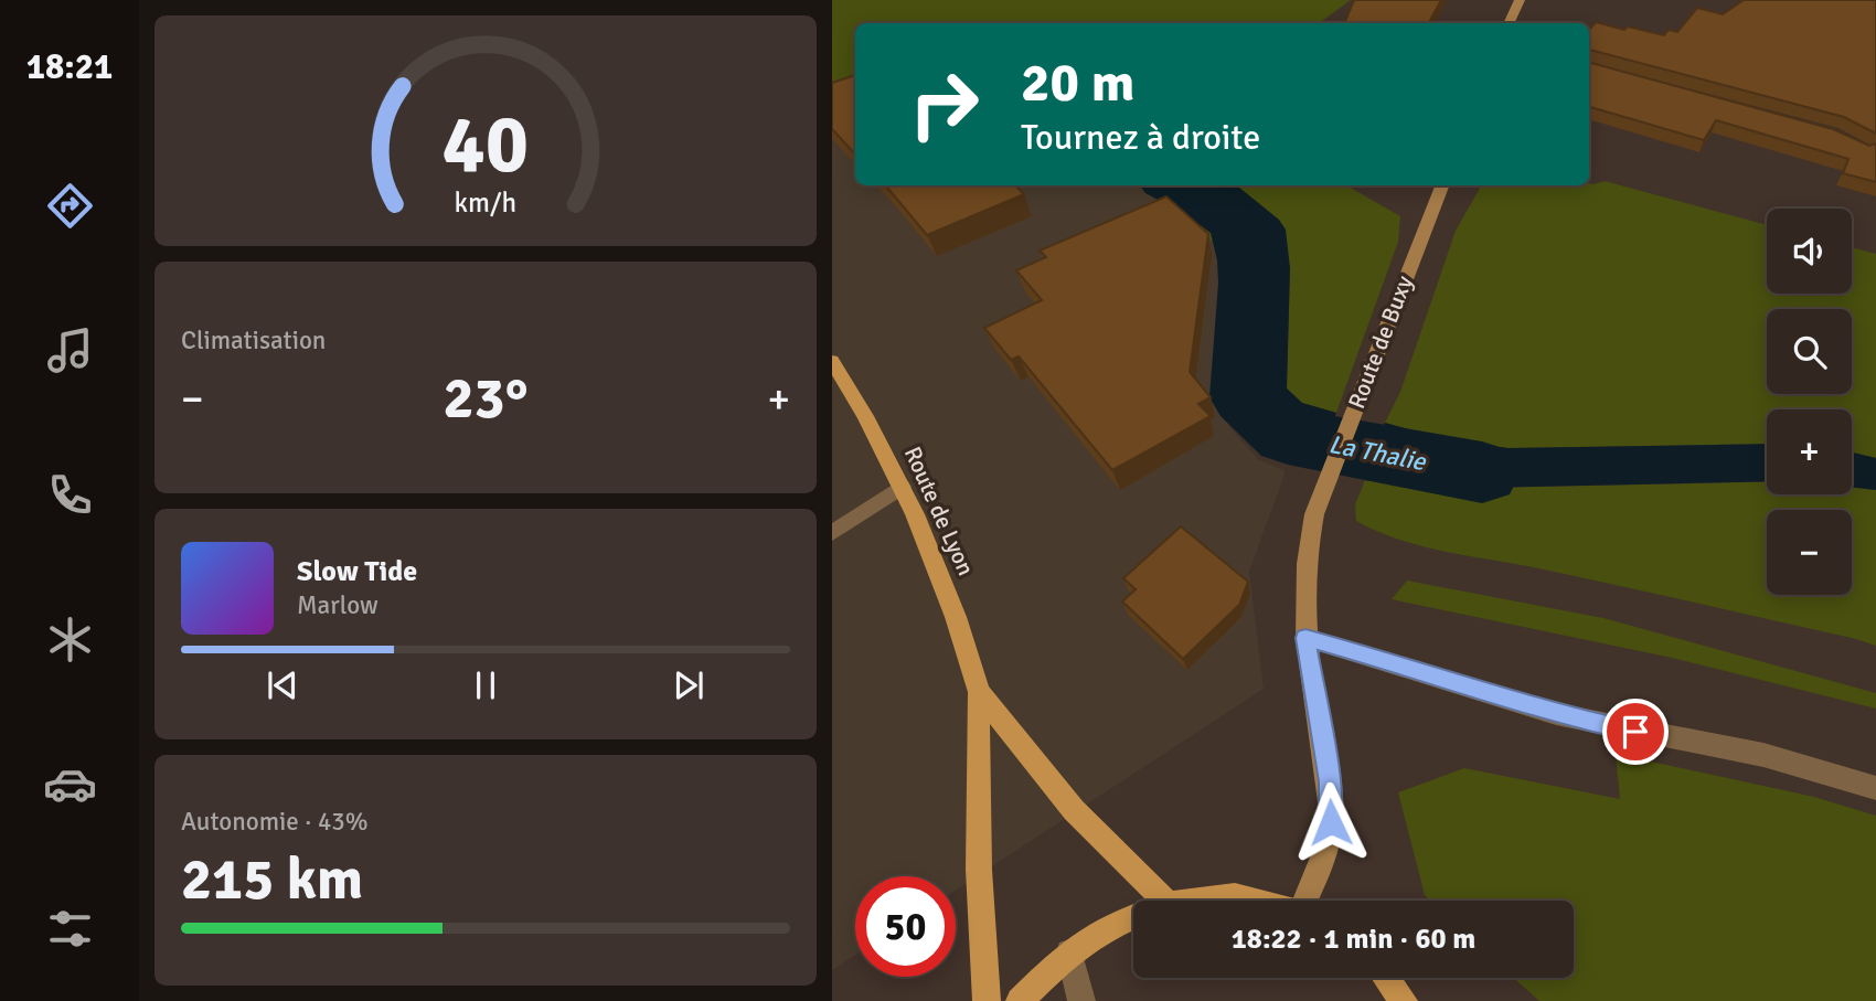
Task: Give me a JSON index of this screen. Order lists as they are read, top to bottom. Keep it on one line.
{"streets":{"main road":["Route de Buxy","Route de Lyon"]},"water":["La Thalie"],"page":{"tabs":"18:21","turn":["20 m","Tournez à droite"],"map_buttons":["+","−"],"tile":["Climatisation",["Autonomie · 43%","215 km"]],"heat":["−","23°","+"],"song":["Slow Tide","Marlow"],"limit":"50","trip":"18:22 · 1 min · 60 m","gauge":["40","km/h"]}}
